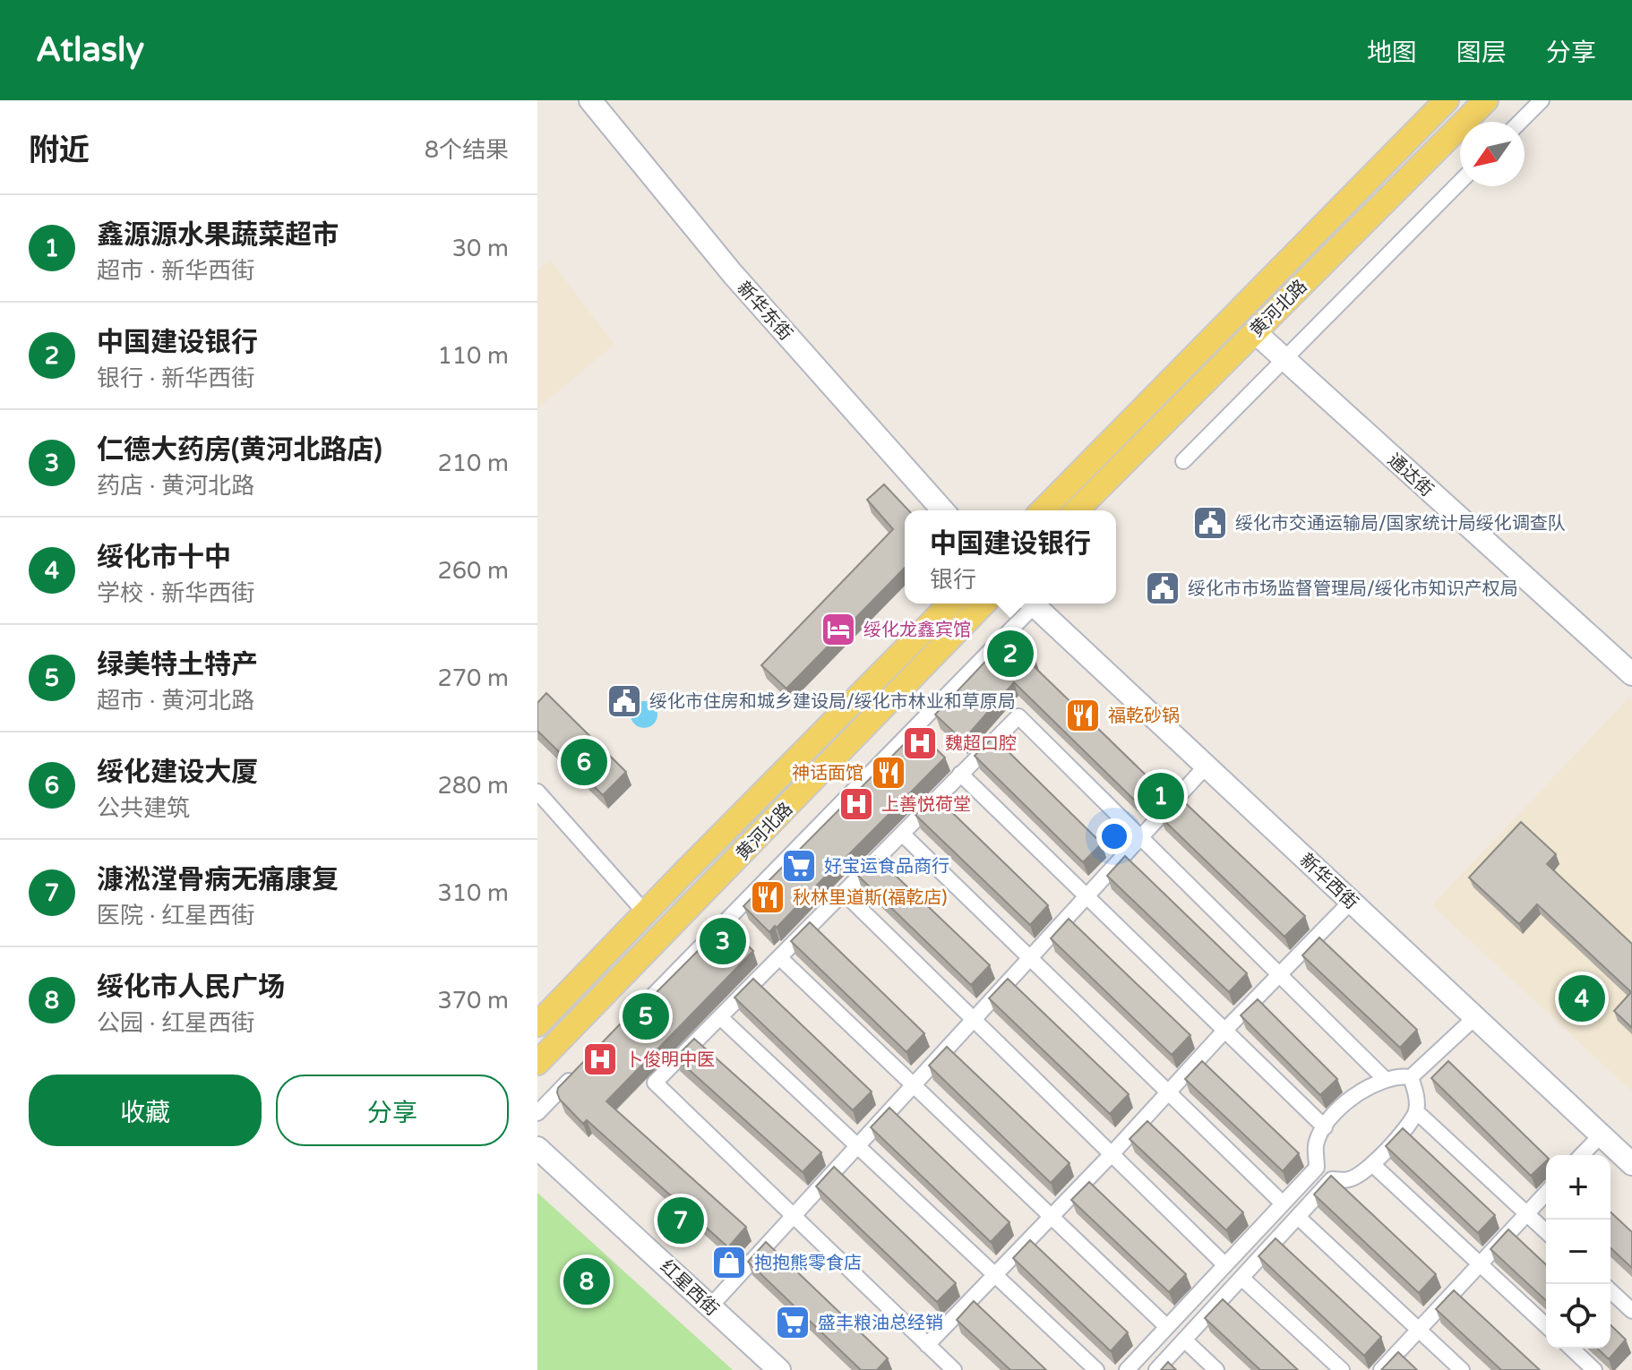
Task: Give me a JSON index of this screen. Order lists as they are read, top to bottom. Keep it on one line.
{"streets":{"main road":["黄河北路","新华东街","通达街","新华西街","红星西街"]},"crossings":[["黄河北路","通达街"]],"places":{"public building":["绥化市交通运输局/国家统计局绥化调查队","绥化市市场监督管理局/绥化市知识产权局","绥化市住房和城乡建设局/绥化市林业和草原局"],"hotel":["绥化龙鑫宾馆"],"restaurant":["福乾砂锅","神话面馆","秋林里道斯(福乾店)"],"hospital":["魏超口腔","上善悦荷堂","卜俊明中医"],"supermarket":["好宝运食品商行","盛丰粮油总经销"],"shop":["抱抱熊零食店"]},"north":"bottom left","page":{"header":"Atlasly","nav":["地图","图层","分享"],"heading":["附近","8个结果"],"list":[{"mark":"1","name":"鑫源源水果蔬菜超市","note":"超市 · 新华西街","value":"30 m"},{"mark":"2","name":"中国建设银行","note":"银行 · 新华西街","value":"110 m"},{"mark":"3","name":"仁德大药房(黄河北路店)","note":"药店 · 黄河北路","value":"210 m"},{"mark":"4","name":"绥化市十中","note":"学校 · 新华西街","value":"260 m"},{"mark":"5","name":"绿美特土特产","note":"超市 · 黄河北路","value":"270 m"},{"mark":"6","name":"绥化建设大厦","note":"公共建筑","value":"280 m"},{"mark":"7","name":"漮淞漟骨病无痛康复","note":"医院 · 红星西街","value":"310 m"},{"mark":"8","name":"绥化市人民广场","note":"公园 · 红星西街","value":"370 m"}],"popup":["中国建设银行","银行"],"pins":["2","6","1","3","4","5","7","8"],"buttons":["收藏","分享"],"map_buttons":["+","−"]}}
